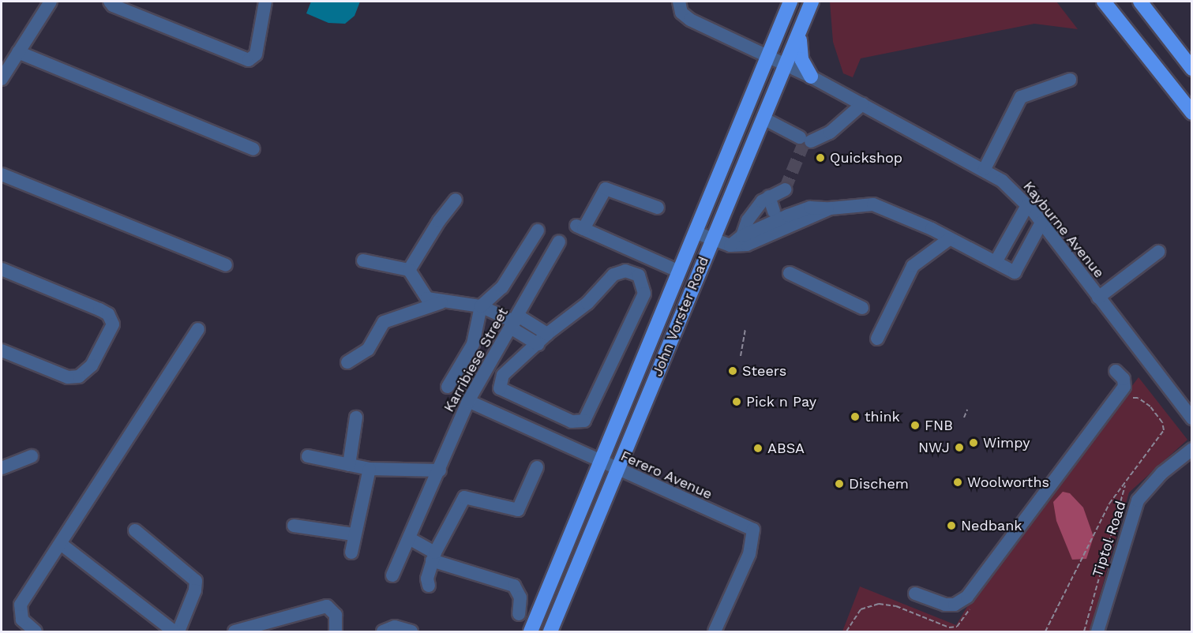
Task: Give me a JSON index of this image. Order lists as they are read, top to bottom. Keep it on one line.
{"streets":{"main road":["John Vorster Road"],"street":["Kayburne Avenue","Karribiese Street","Ferero Avenue","Tiptol Road"]},"crossings":[["Kayburne Avenue","John Vorster Road"],["John Vorster Road","Ferero Avenue"],["Karribiese Street","Ferero Avenue"]],"places":["Quickshop","Steers","Pick n Pay","think","FNB","Wimpy","NWJ","ABSA","Woolworths","Dischem","Nedbank"]}
